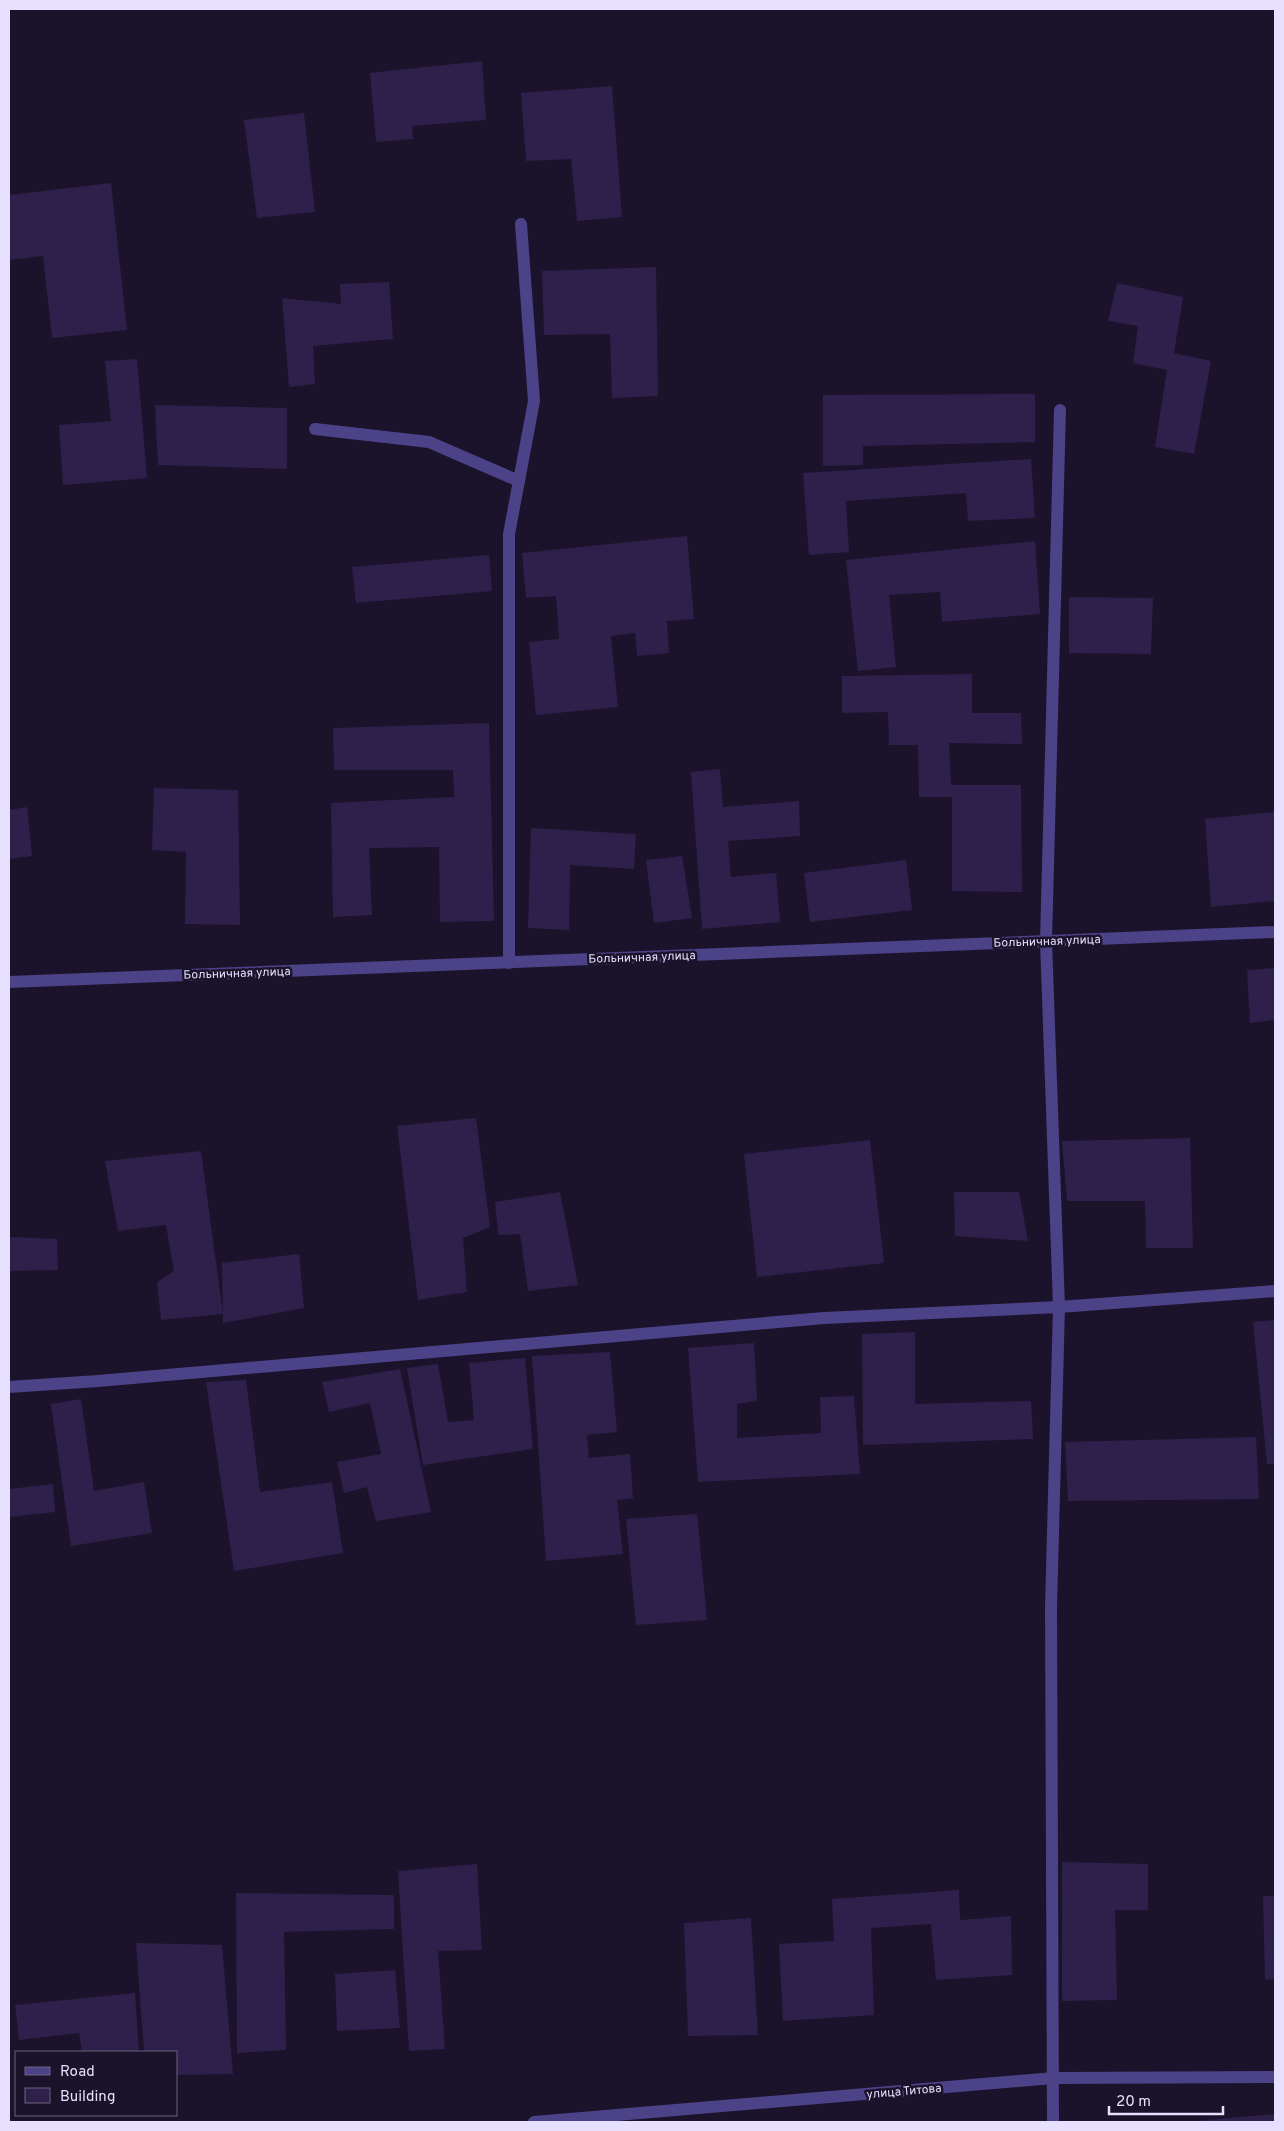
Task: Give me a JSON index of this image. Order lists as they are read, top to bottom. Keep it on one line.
{"streets":{"street":["Больничная улица","улица Титова"]},"legend":["Road","Building"],"scale_bar":"20 m"}
